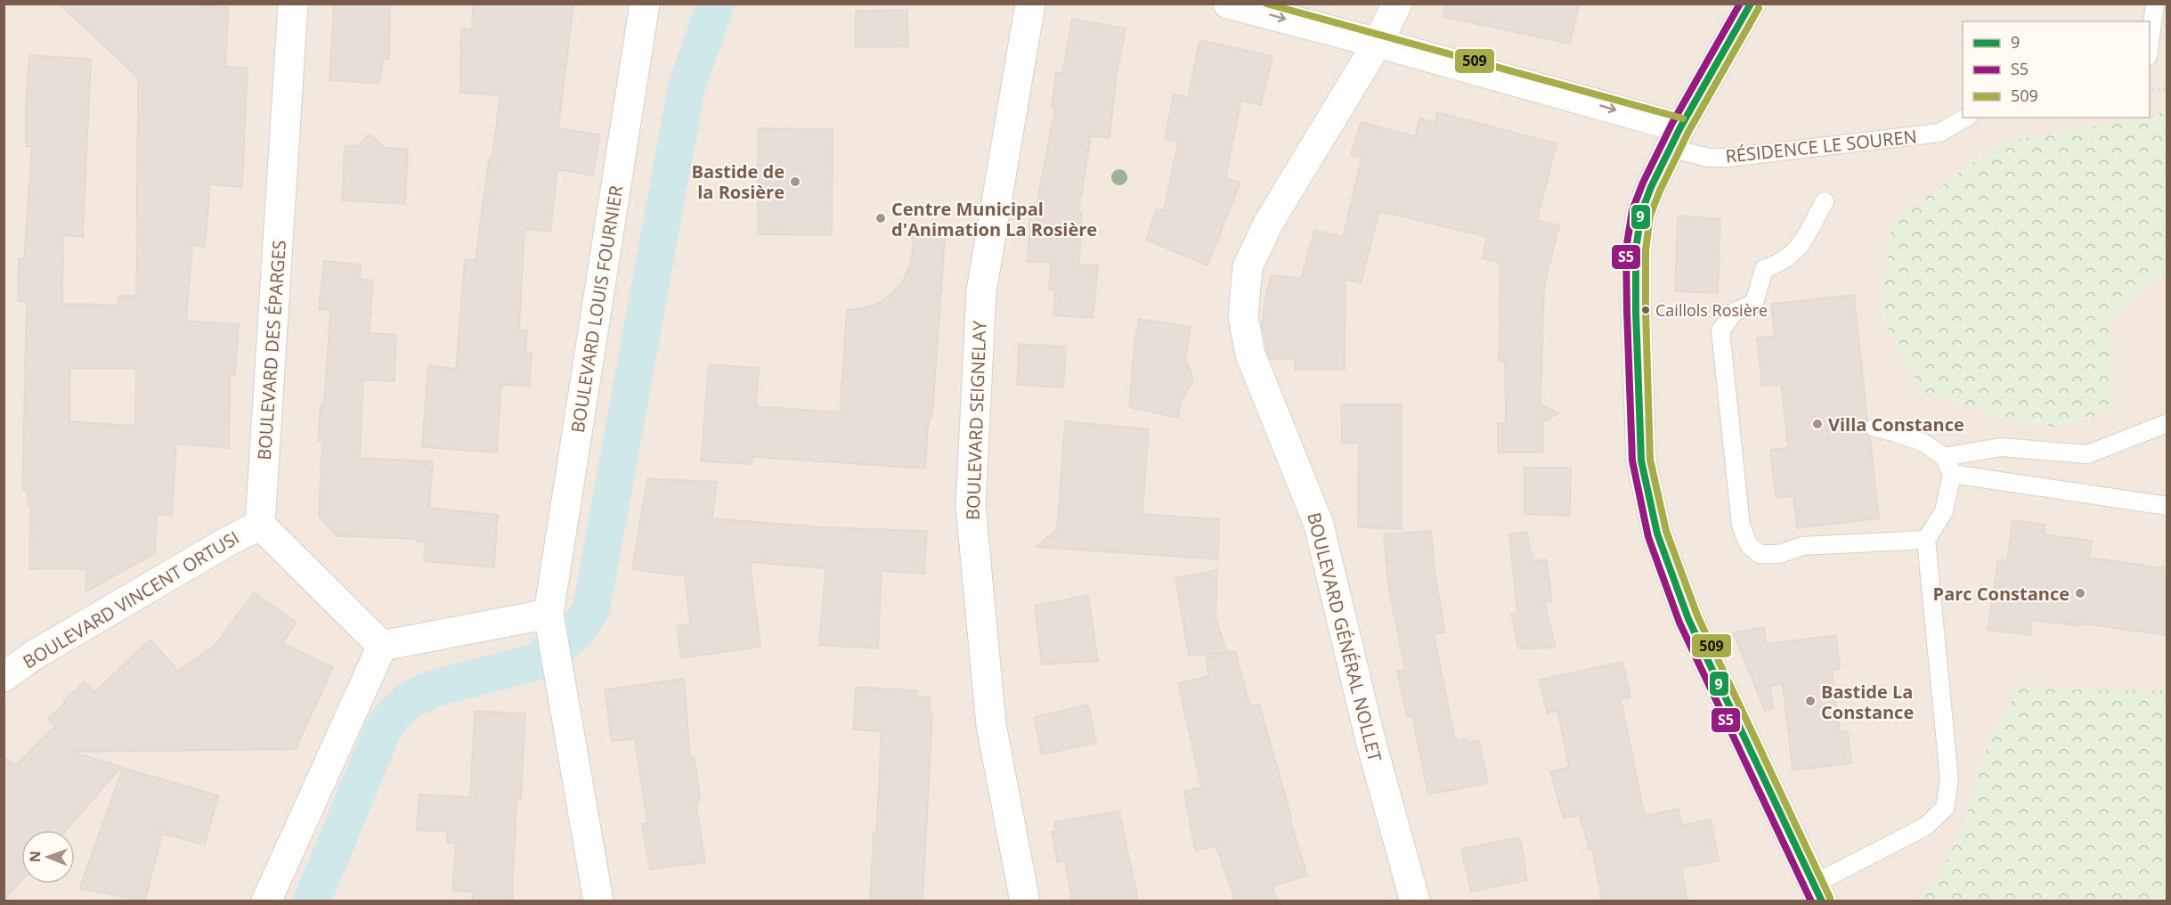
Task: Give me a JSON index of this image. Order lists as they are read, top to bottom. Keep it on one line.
{"streets":{"street":["BOULEVARD LOUIS FOURNIER","BOULEVARD DES ÉPARGES","BOULEVARD SEIGNELAY","BOULEVARD VINCENT ORTUSI","BOULEVARD GÉNÉRAL NOLLET"],"lane":["RÉSIDENCE LE SOUREN"]},"crossings":[["BOULEVARD DES ÉPARGES","BOULEVARD VINCENT ORTUSI"]],"places":["Bastide de la Rosière","Centre Municipal d'Animation La Rosière","Caillols Rosière","Villa Constance","Parc Constance","Bastide La Constance"],"lines":["transit line 9","transit line S5","transit line 509"],"legend":["9","S5","509"],"north":"left"}
